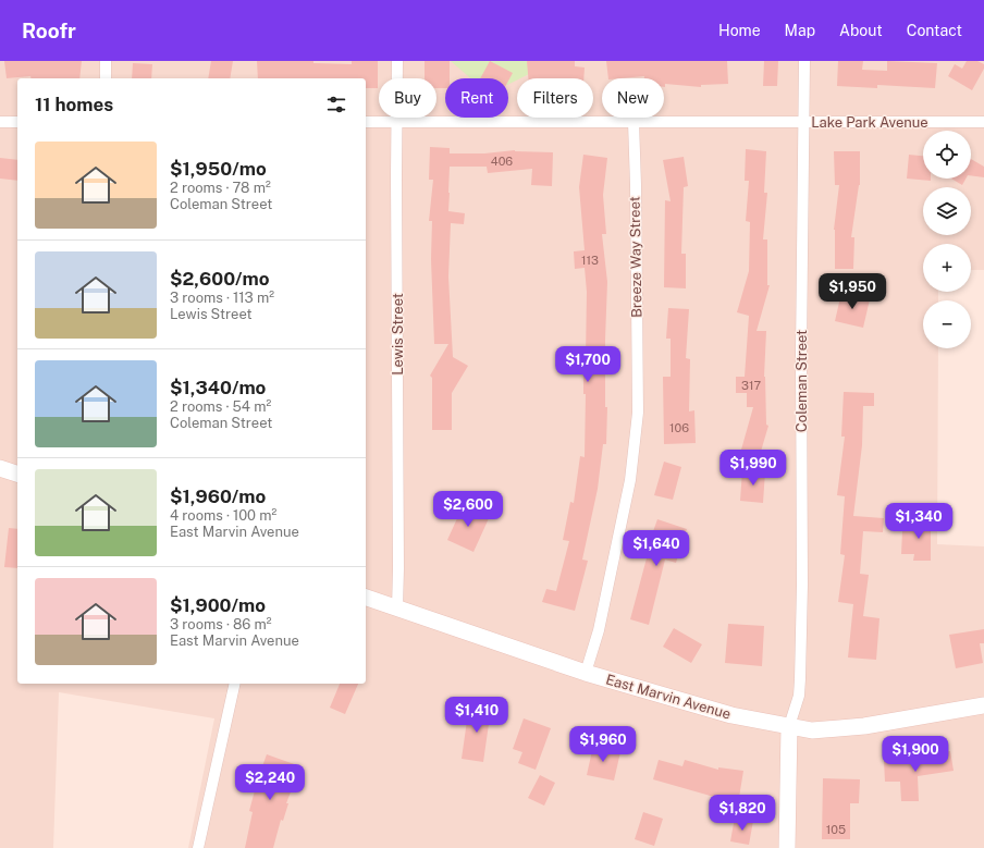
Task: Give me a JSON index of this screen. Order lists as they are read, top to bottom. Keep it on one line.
{"streets":{"main road":["East Marvin Avenue"],"street":["Lake Park Avenue","Breeze Way Street","Lewis Street","Coleman Street"]},"crossings":[["Lake Park Avenue","Breeze Way Street"],["Lake Park Avenue","Lewis Street"],["Lake Park Avenue","Coleman Street"],["Breeze Way Street","East Marvin Avenue"],["Lewis Street","East Marvin Avenue"],["Coleman Street","East Marvin Avenue"]],"house_numbers":["406","113","317","106","105"],"page":{"header":"Roofr","nav":["Home","Map","About","Contact"],"chip":["Buy","Rent","Filters","New"],"heading":"11 homes","map_buttons":["+","−"],"list":[{"name":"$1,950/mo","note":"2 rooms · 78 m² · Coleman Street"},{"name":"$2,600/mo","note":"3 rooms · 113 m² · Lewis Street"},{"name":"$1,340/mo","note":"2 rooms · 54 m² · Coleman Street"},{"name":"$1,960/mo","note":"4 rooms · 100 m² · East Marvin Avenue"},{"name":"$1,900/mo","note":"3 rooms · 86 m² · East Marvin Avenue"}],"price":["$1,950","$1,700","$1,990","$2,600","$1,340","$1,640","$1,410","$1,960","$1,900","$2,240","$1,820"]}}
